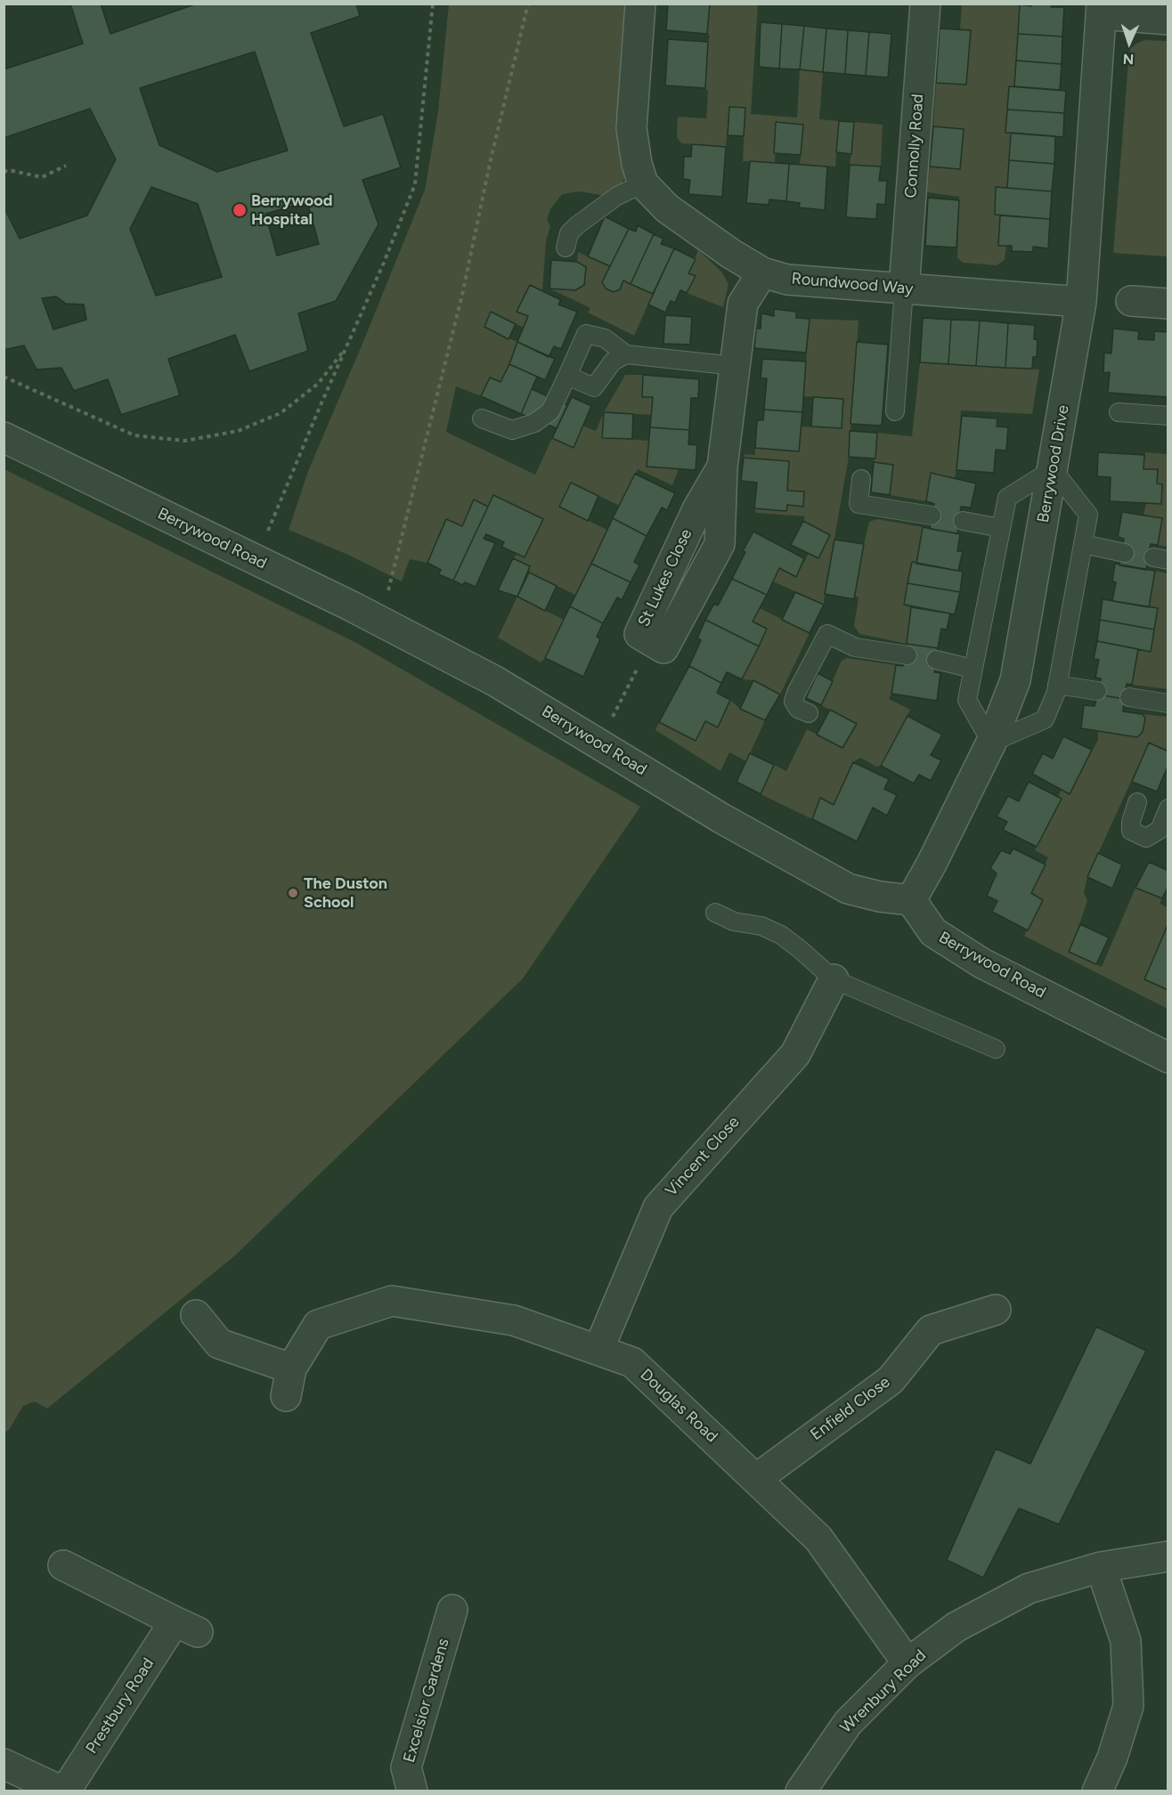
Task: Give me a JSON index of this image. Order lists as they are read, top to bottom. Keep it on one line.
{"streets":{"street":["Connolly Road","Roundwood Way","Berrywood Drive","Berrywood Road","St Lukes Close","Vincent Close","Douglas Road","Enfield Close","Wrenbury Road","Excelsior Gardens","Prestbury Road"]},"crossings":[["Connolly Road","Roundwood Way"],["Roundwood Way","Berrywood Drive"],["Roundwood Way","St Lukes Close"],["Berrywood Drive","Berrywood Road"],["Vincent Close","Douglas Road"],["Douglas Road","Enfield Close"],["Douglas Road","Wrenbury Road"]],"places":["Berrywood Hospital","The Duston School"],"north":"bottom"}
